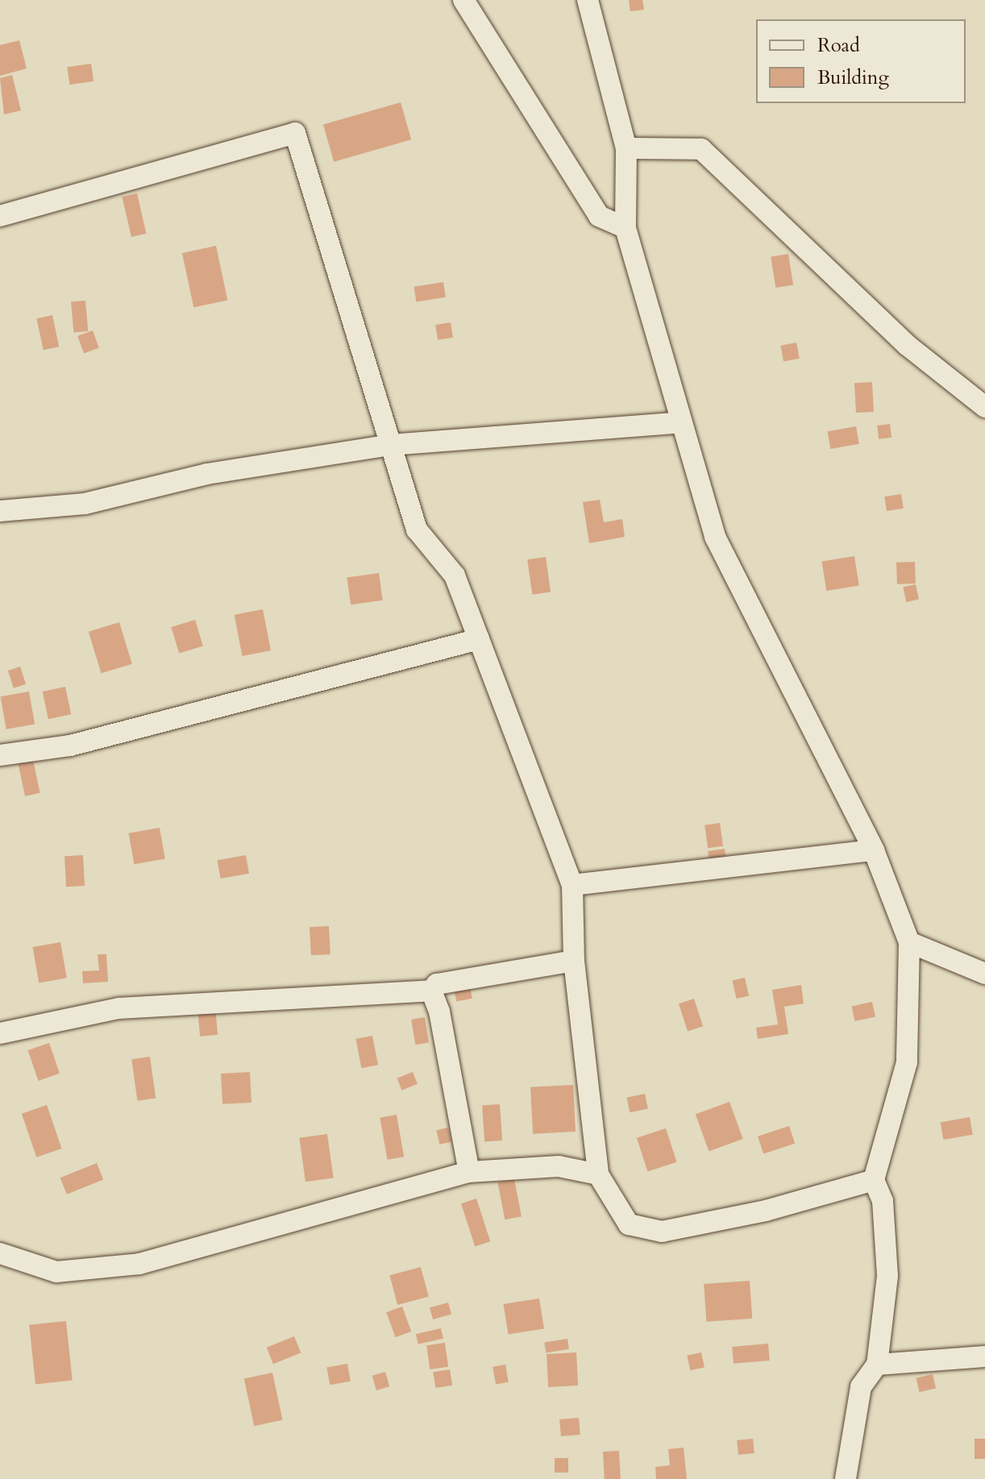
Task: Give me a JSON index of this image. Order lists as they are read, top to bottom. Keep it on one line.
{"legend":["Road","Building"]}
